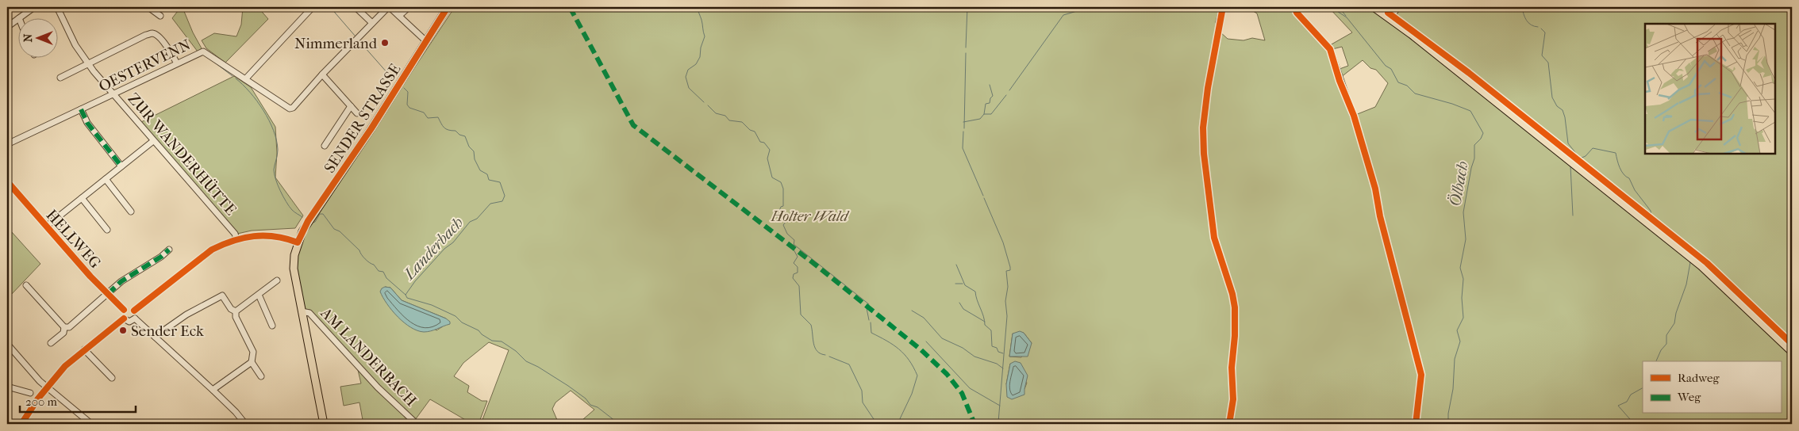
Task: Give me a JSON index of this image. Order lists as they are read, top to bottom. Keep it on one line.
{"streets":{"main road":["SENDER STRASSE"],"street":["OESTERVENN","ZUR WANDERHÜTTE","HELLWEG","AM LANDERBACH"]},"crossings":[["OESTERVENN","ZUR WANDERHÜTTE"],["SENDER STRASSE","AM LANDERBACH"]],"water":["Ölbach","Landerbach"],"parks":["Holter Wald"],"places":["Nimmerland","Sender Eck"],"legend":["Radweg","Weg"],"scale_bar":"200 m","north":"left"}
